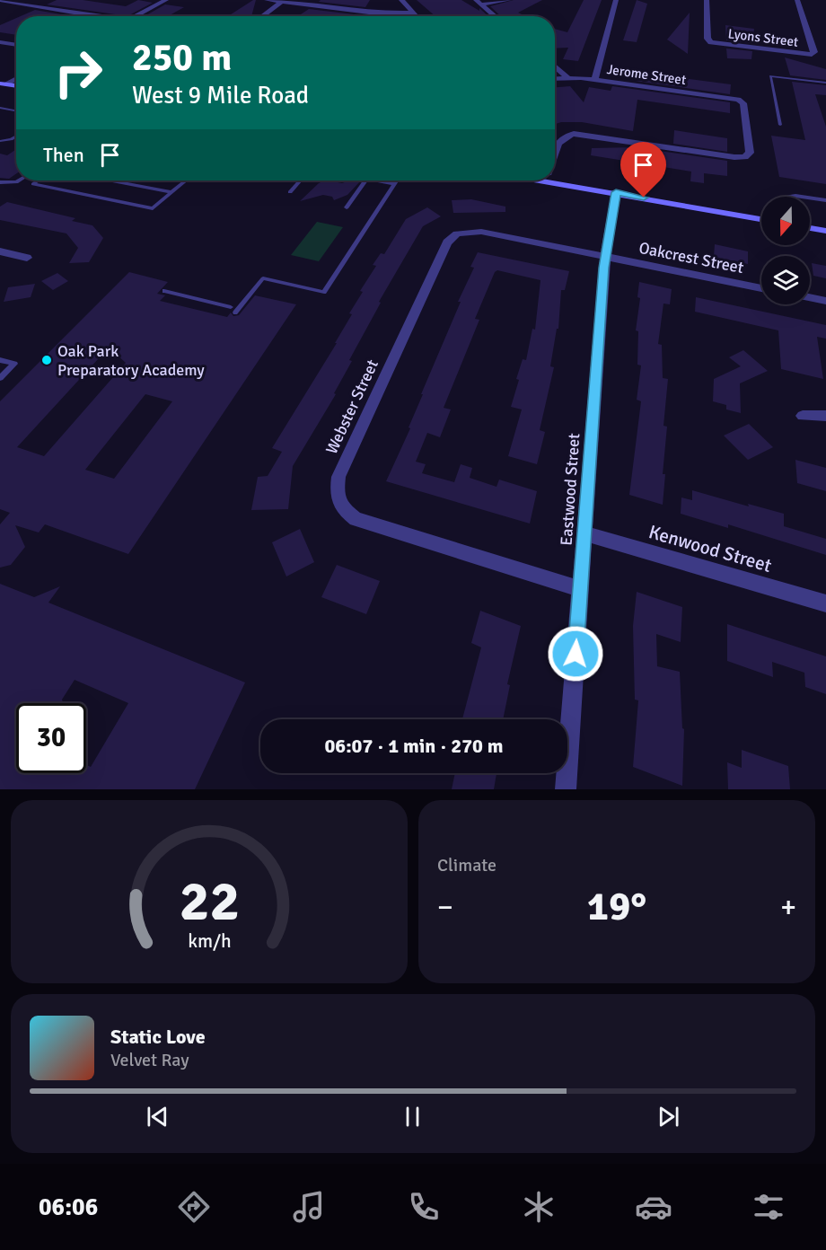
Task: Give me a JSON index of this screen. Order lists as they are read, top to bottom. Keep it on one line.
{"streets":{"street":["Lyons Street","Jerome Street","Oakcrest Street","Webster Street","Eastwood Street","Kenwood Street"]},"crossings":[["Oakcrest Street","Webster Street"],["Oakcrest Street","Eastwood Street"],["Webster Street","Eastwood Street"],["Eastwood Street","Kenwood Street"]],"places":["Oak Park Preparatory Academy"],"north":"bottom","page":{"turn":["250 m","West 9 Mile Road"],"then":"Then","limit":"30","trip":"06:07 · 1 min · 270 m","tile":"Climate","heat":["−","19°","+"],"song":["Static Love","Velvet Ray"],"tabs":"06:06","gauge":["22","km/h"]}}
